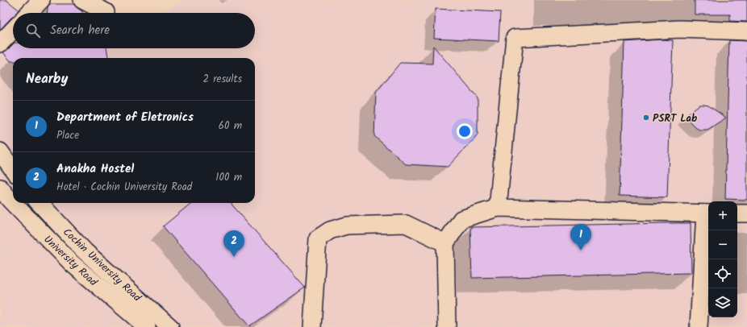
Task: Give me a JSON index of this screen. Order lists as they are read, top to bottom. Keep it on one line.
{"streets":{"street":["University Road","Cochin University Road"]},"places":["PSRT Lab"],"page":{"search":"Search here","heading":["Nearby","2 results"],"list":[{"mark":"1","name":"Department of Eletronics","note":"Place","value":"60 m"},{"mark":"2","name":"Anakha Hostel","note":"Hotel · Cochin University Road","value":"100 m"}],"map_buttons":["+","−"],"pins":["1","2"]}}
